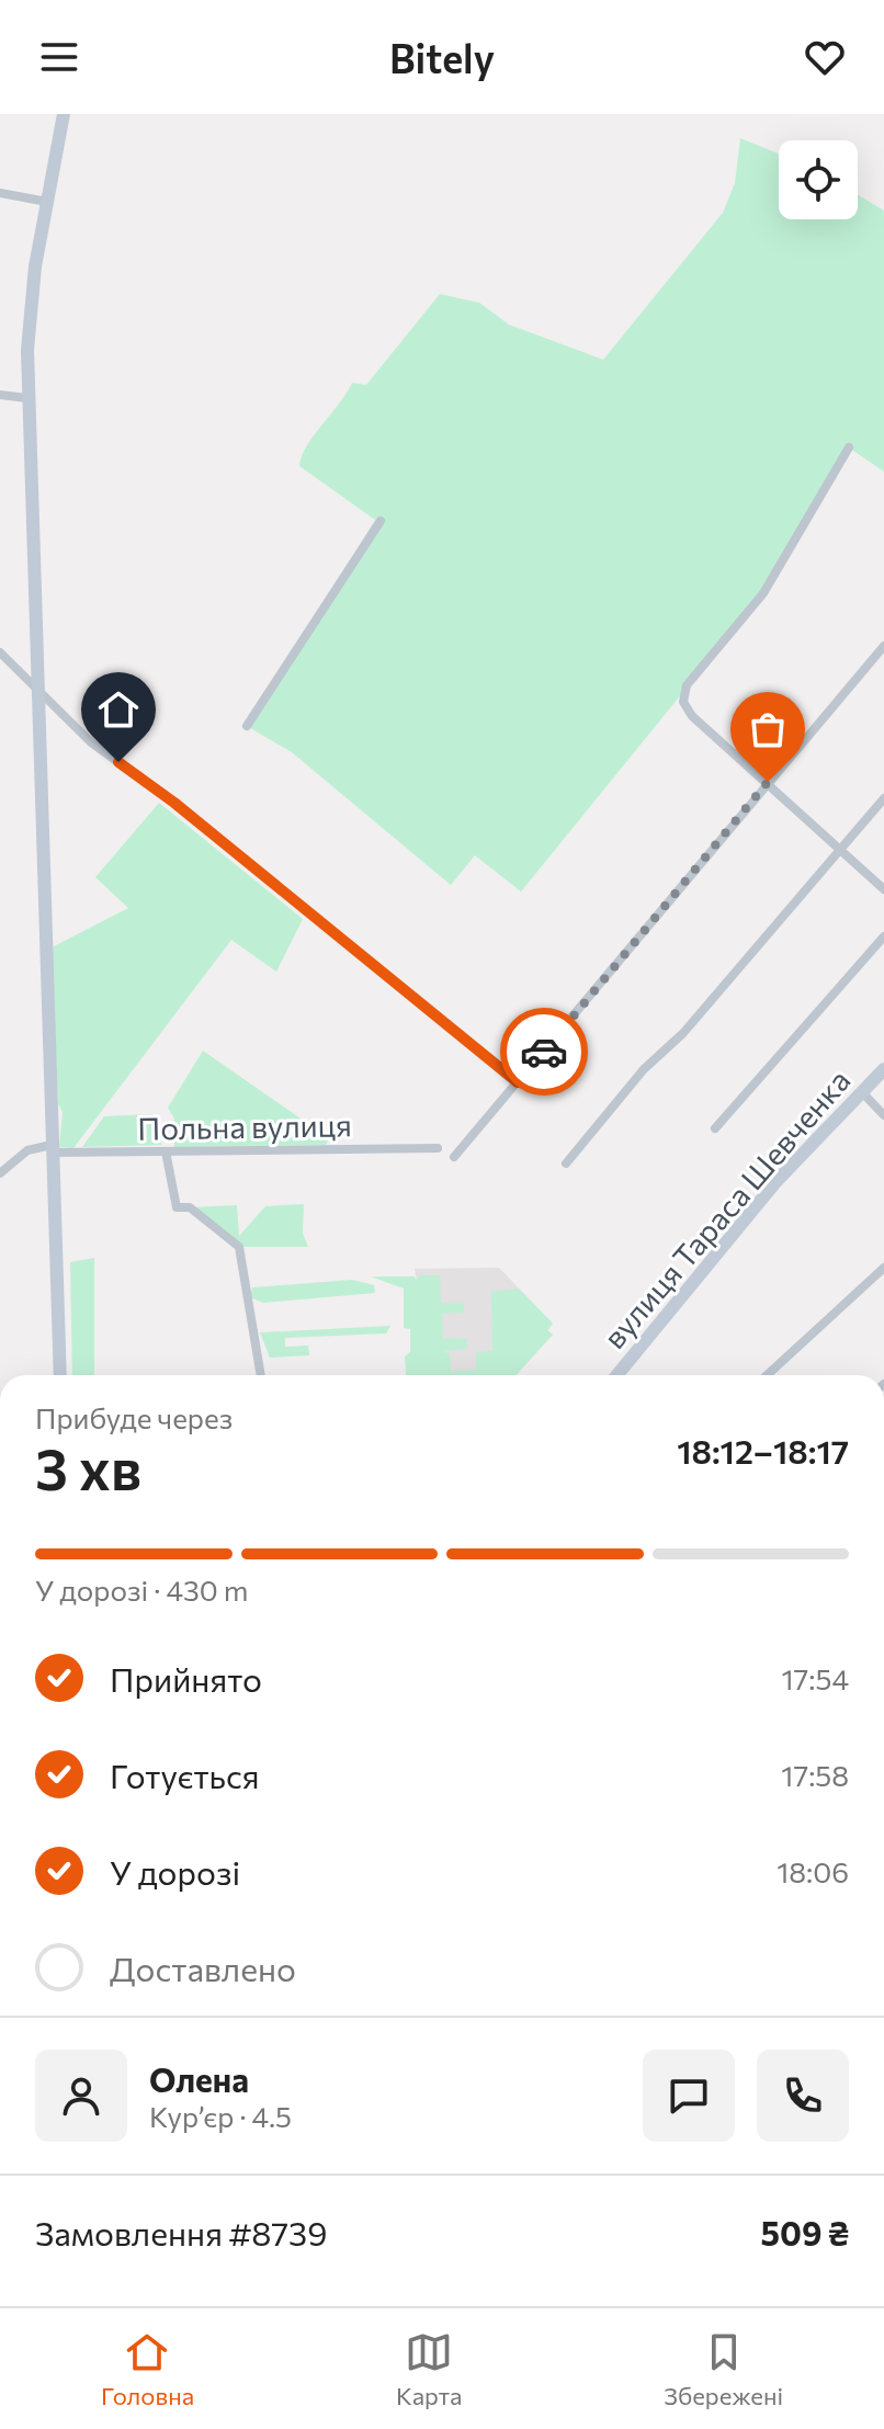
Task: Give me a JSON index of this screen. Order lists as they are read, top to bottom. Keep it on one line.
{"streets":{"main road":["вулиця Тараса Шевченка"],"street":["Польна вулиця"]},"page":{"header":"Bitely","heading":["3 хв","Прибуде через","18:12–18:17"],"panel":["Олена","Кур’єр · 4.5","Замовлення #8739","509 ₴"],"bar":"У дорозі · 430 m","list":[["Прийнято","17:54"],["Готується","17:58"],["У дорозі","18:06"],"Доставлено"],"tabs":["Головна","Карта","Збережені"]}}
